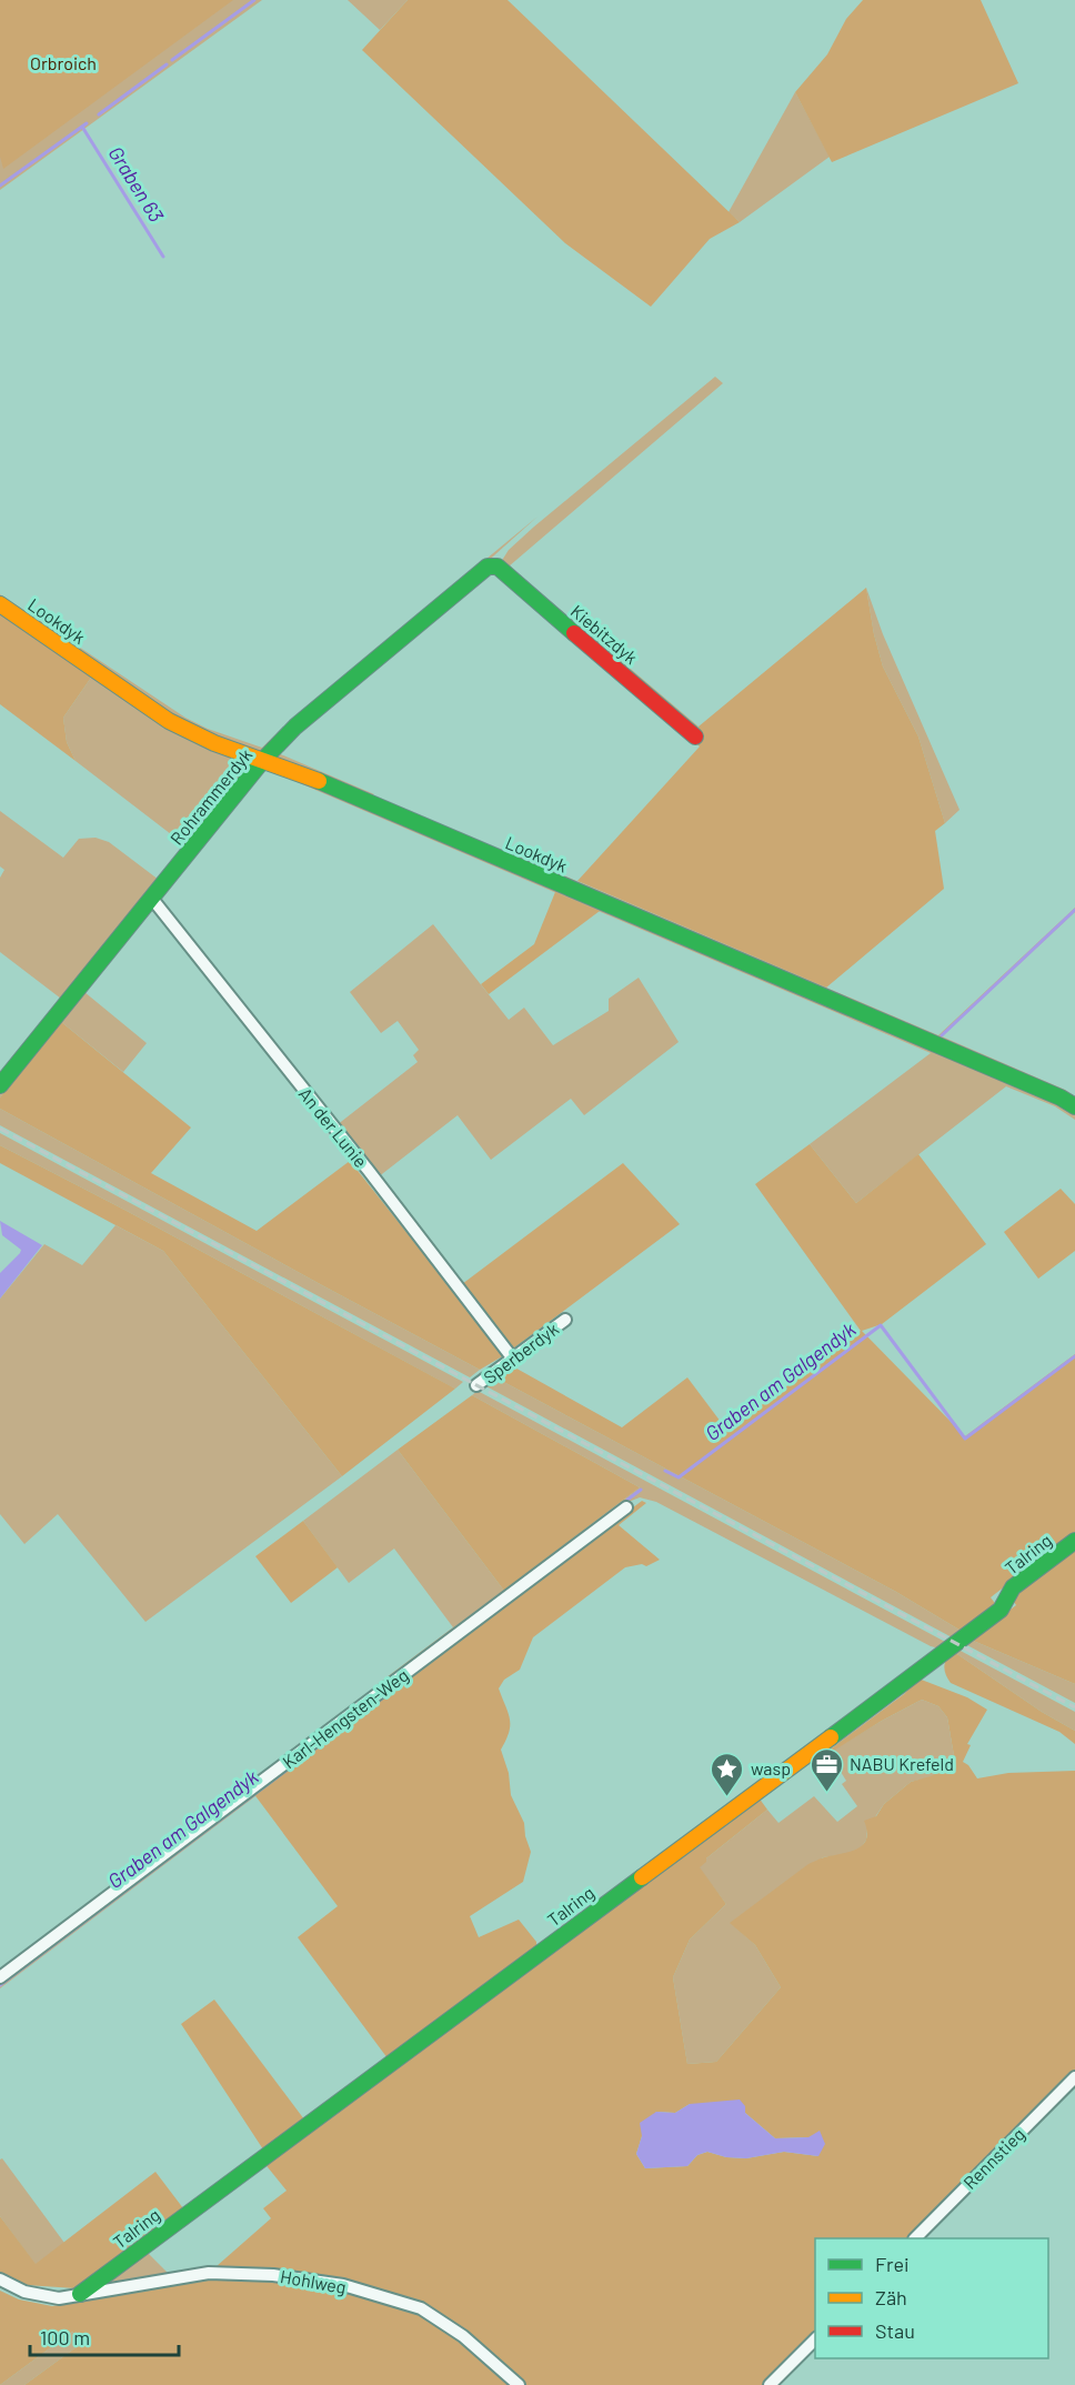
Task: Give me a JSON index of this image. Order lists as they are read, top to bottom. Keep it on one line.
{"streets":{"street":["Lookdyk","Kiebitzdyk","Rohrammerdyk","An der Lunie","Sperberdyk","Talring","Karl-Hengsten-Weg","Rennstieg","Hohlweg"]},"crossings":[["Lookdyk","Rohrammerdyk"],["Kiebitzdyk","Rohrammerdyk"],["Rohrammerdyk","An der Lunie"],["An der Lunie","Sperberdyk"],["Talring","Hohlweg"]],"water":["Graben 63","Graben am Galgendyk"],"parks":["Orbroich"],"places":{"office":["NABU Krefeld"],"place":["wasp"]},"legend":["Frei","Zäh","Stau"],"scale_bar":"100 m"}
